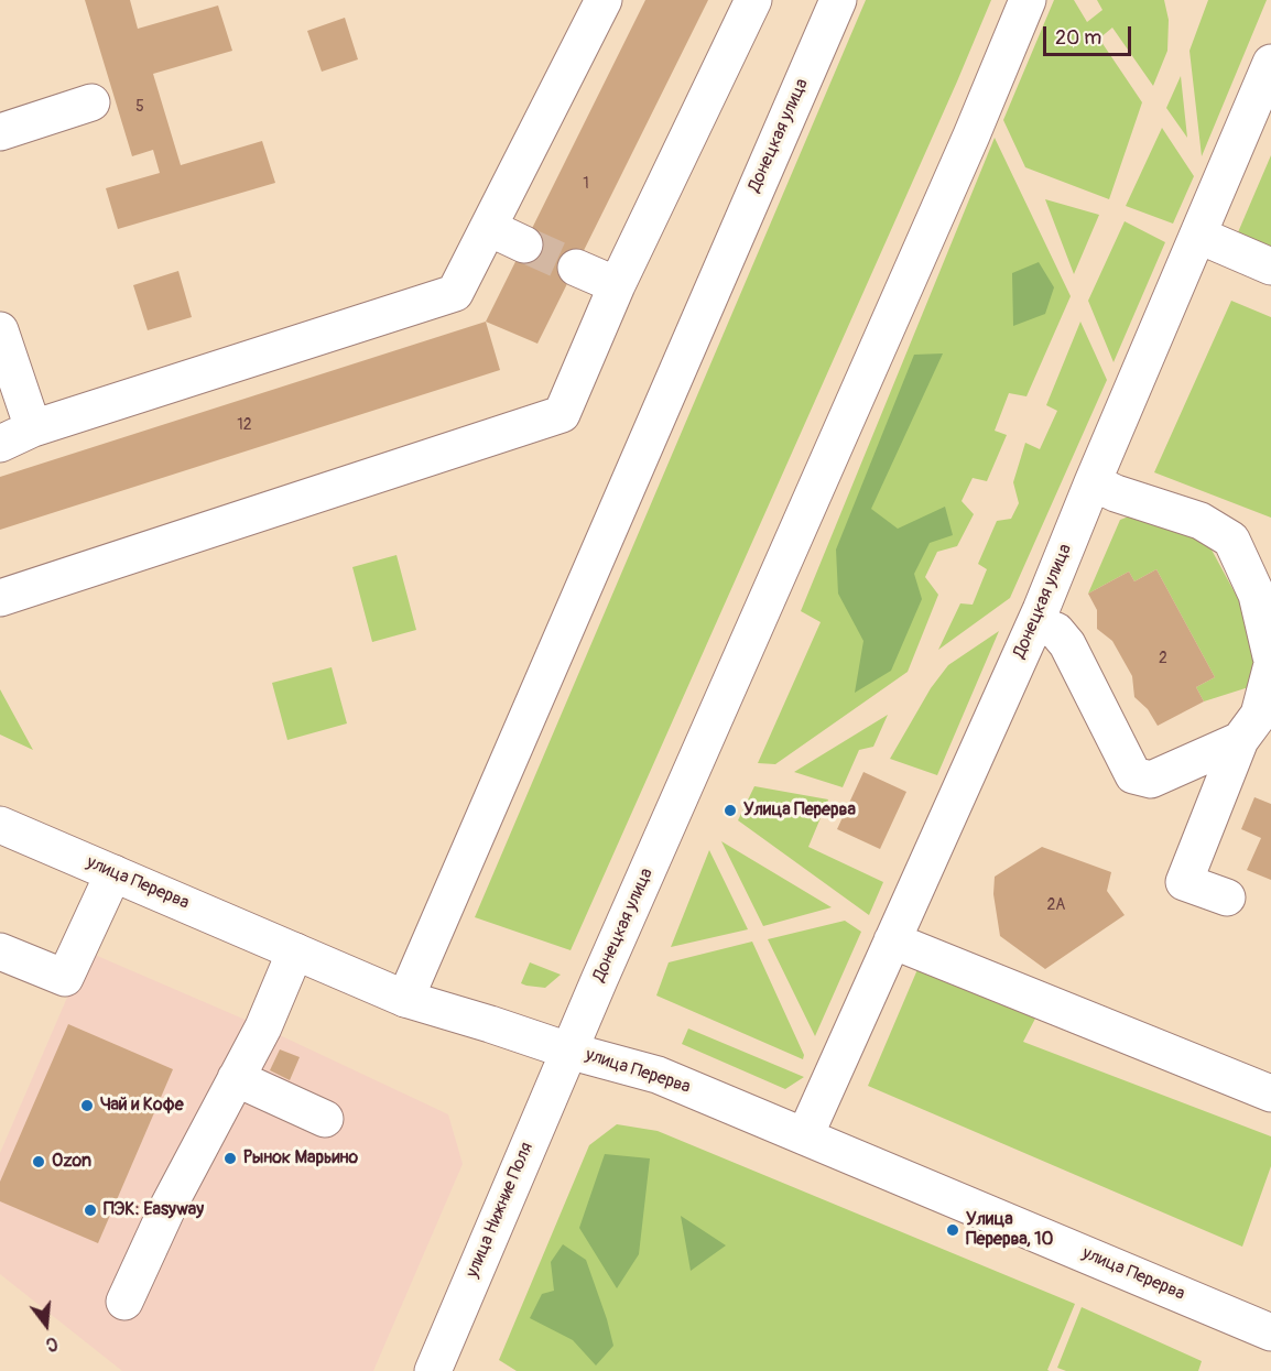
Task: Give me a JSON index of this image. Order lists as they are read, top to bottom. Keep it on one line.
{"streets":{"street":["Донецкая улица","улица Перерва","улица Нижние Поля"]},"crossings":[["Донецкая улица","улица Перерва"],["Донецкая улица","улица Нижние Поля"],["улица Перерва","улица Нижние Поля"]],"places":["Улица Перерва","Чай и Кофе","Рынок Марьино","Ozon","ПЭК: Easyway","Улица Перерва, 10"],"house_numbers":["5","1","12","2","2А"],"scale_bar":"20 m","north":"bottom"}
